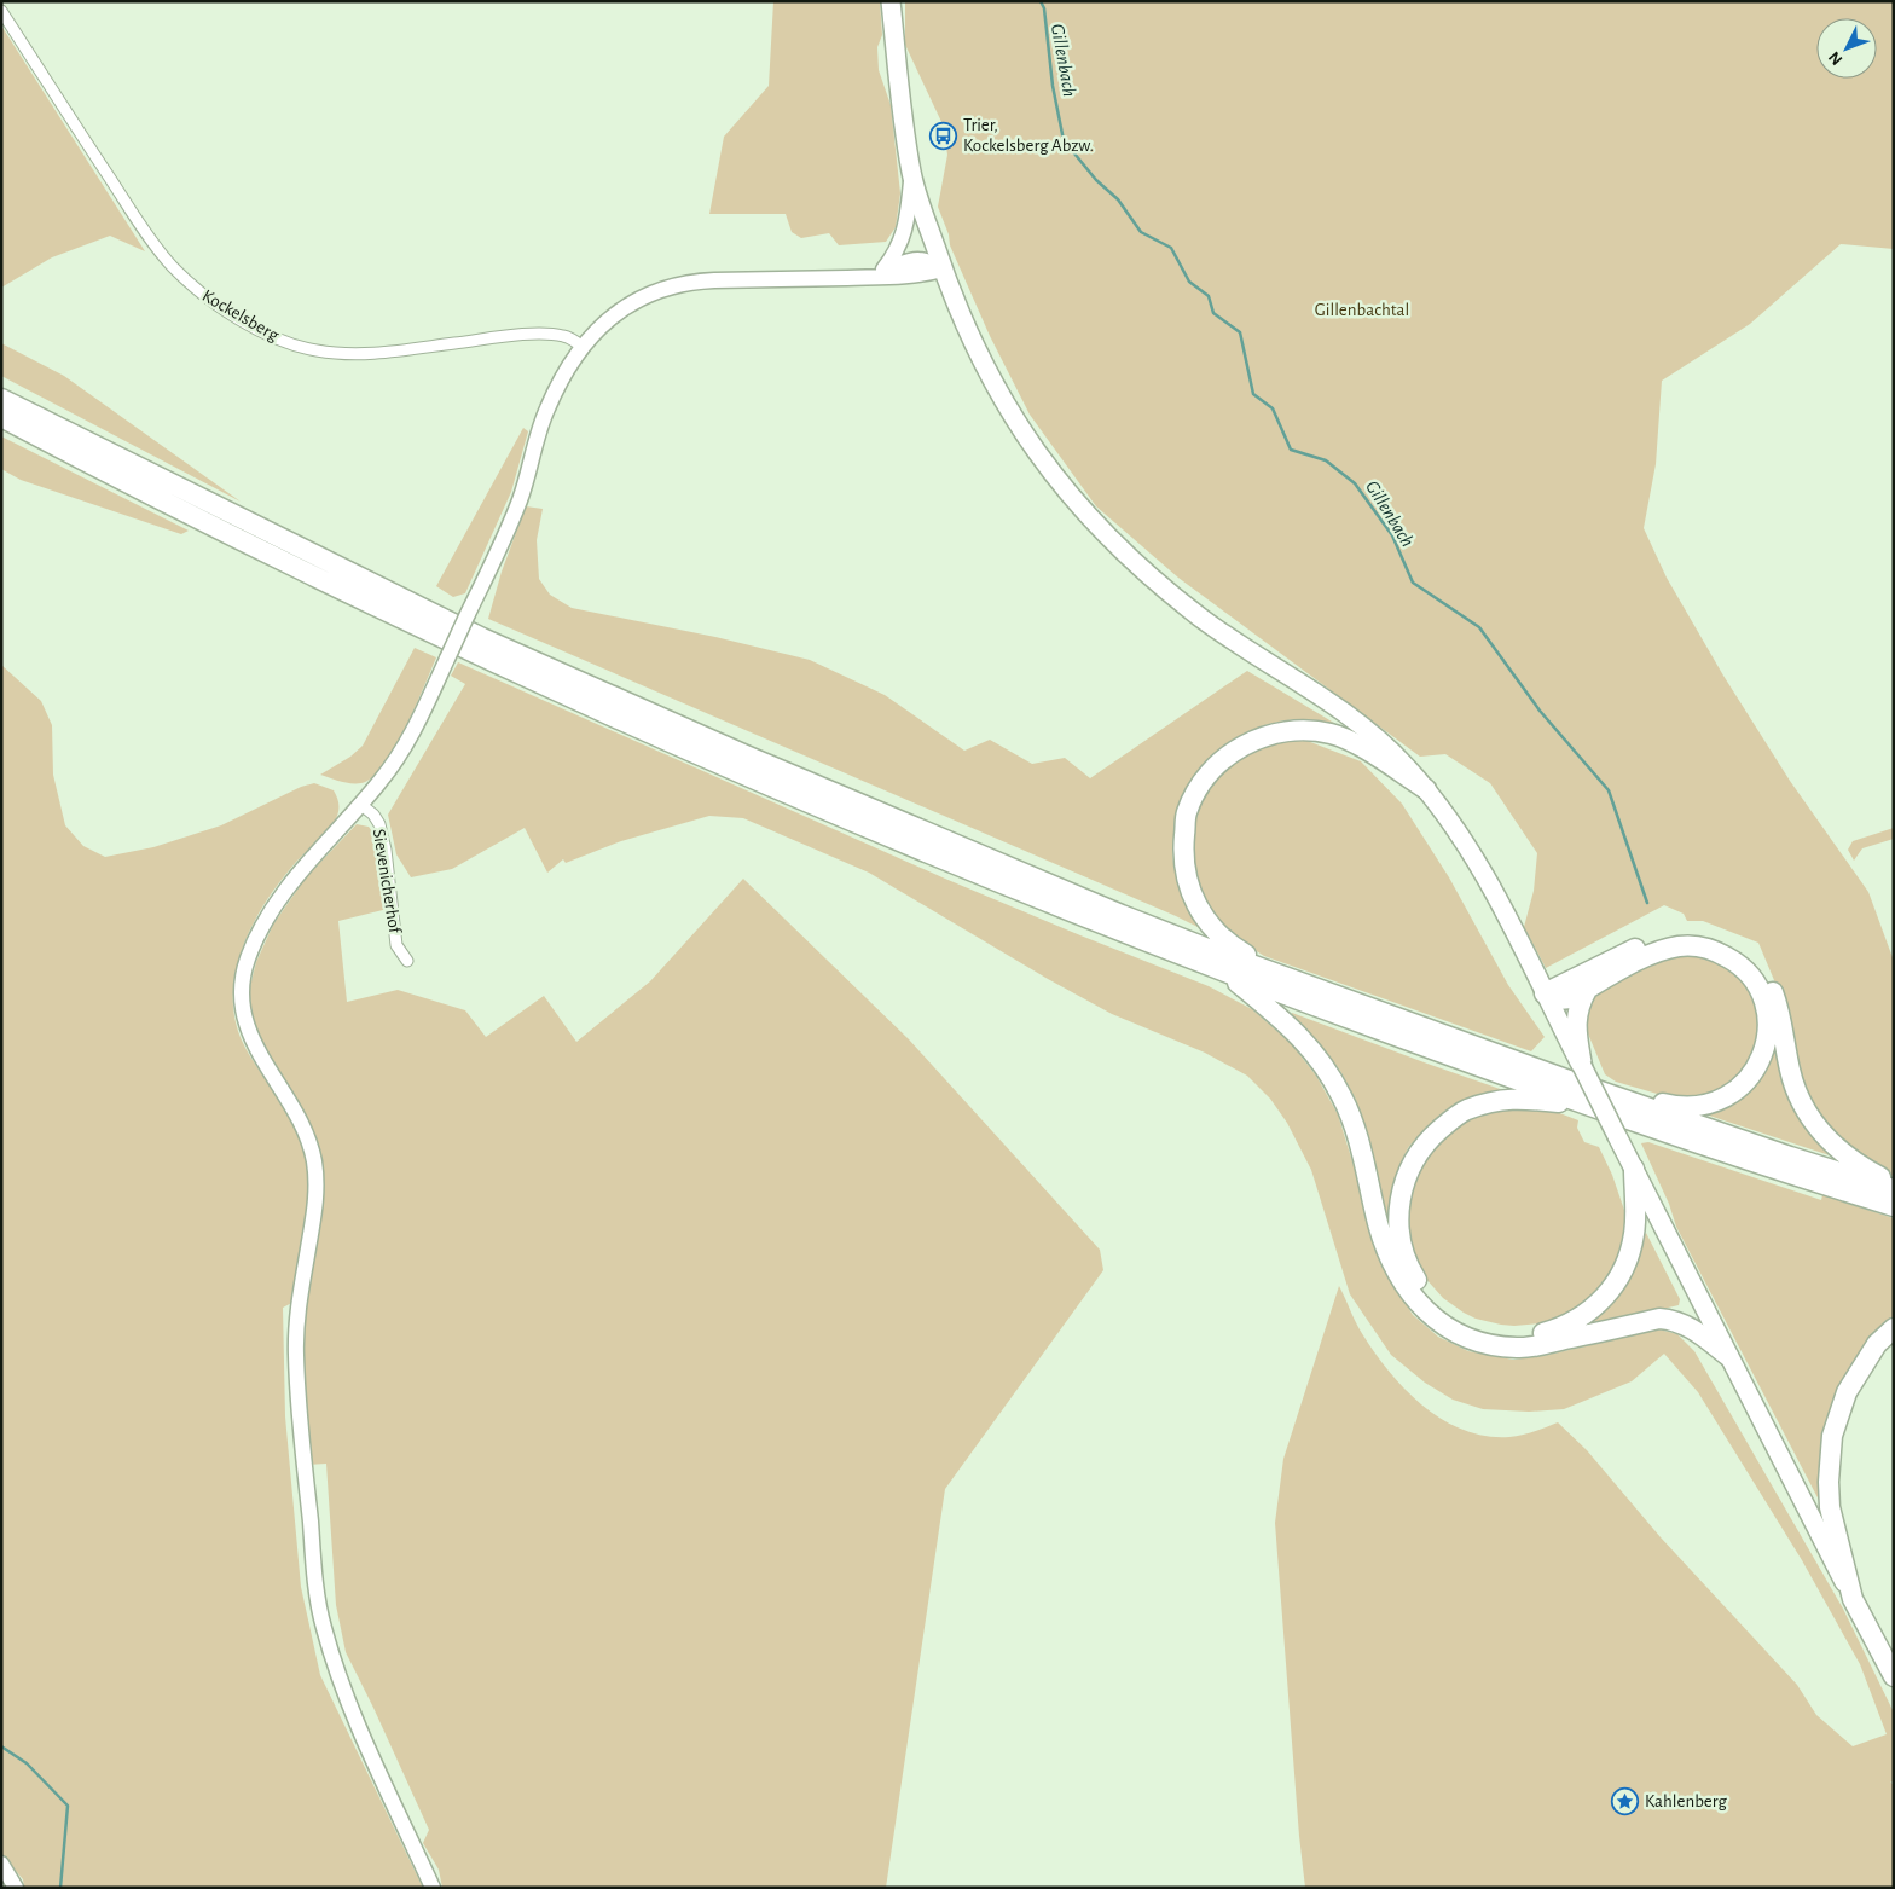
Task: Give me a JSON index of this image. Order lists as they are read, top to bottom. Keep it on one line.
{"streets":{"street":["Kockelsberg","Sievenicherhof"]},"water":["Gillenbach"],"parks":["Gillenbachtal"],"places":{"bus stop":["Trier, Kockelsberg Abzw."],"place":["Kahlenberg"]},"north":"bottom left"}
